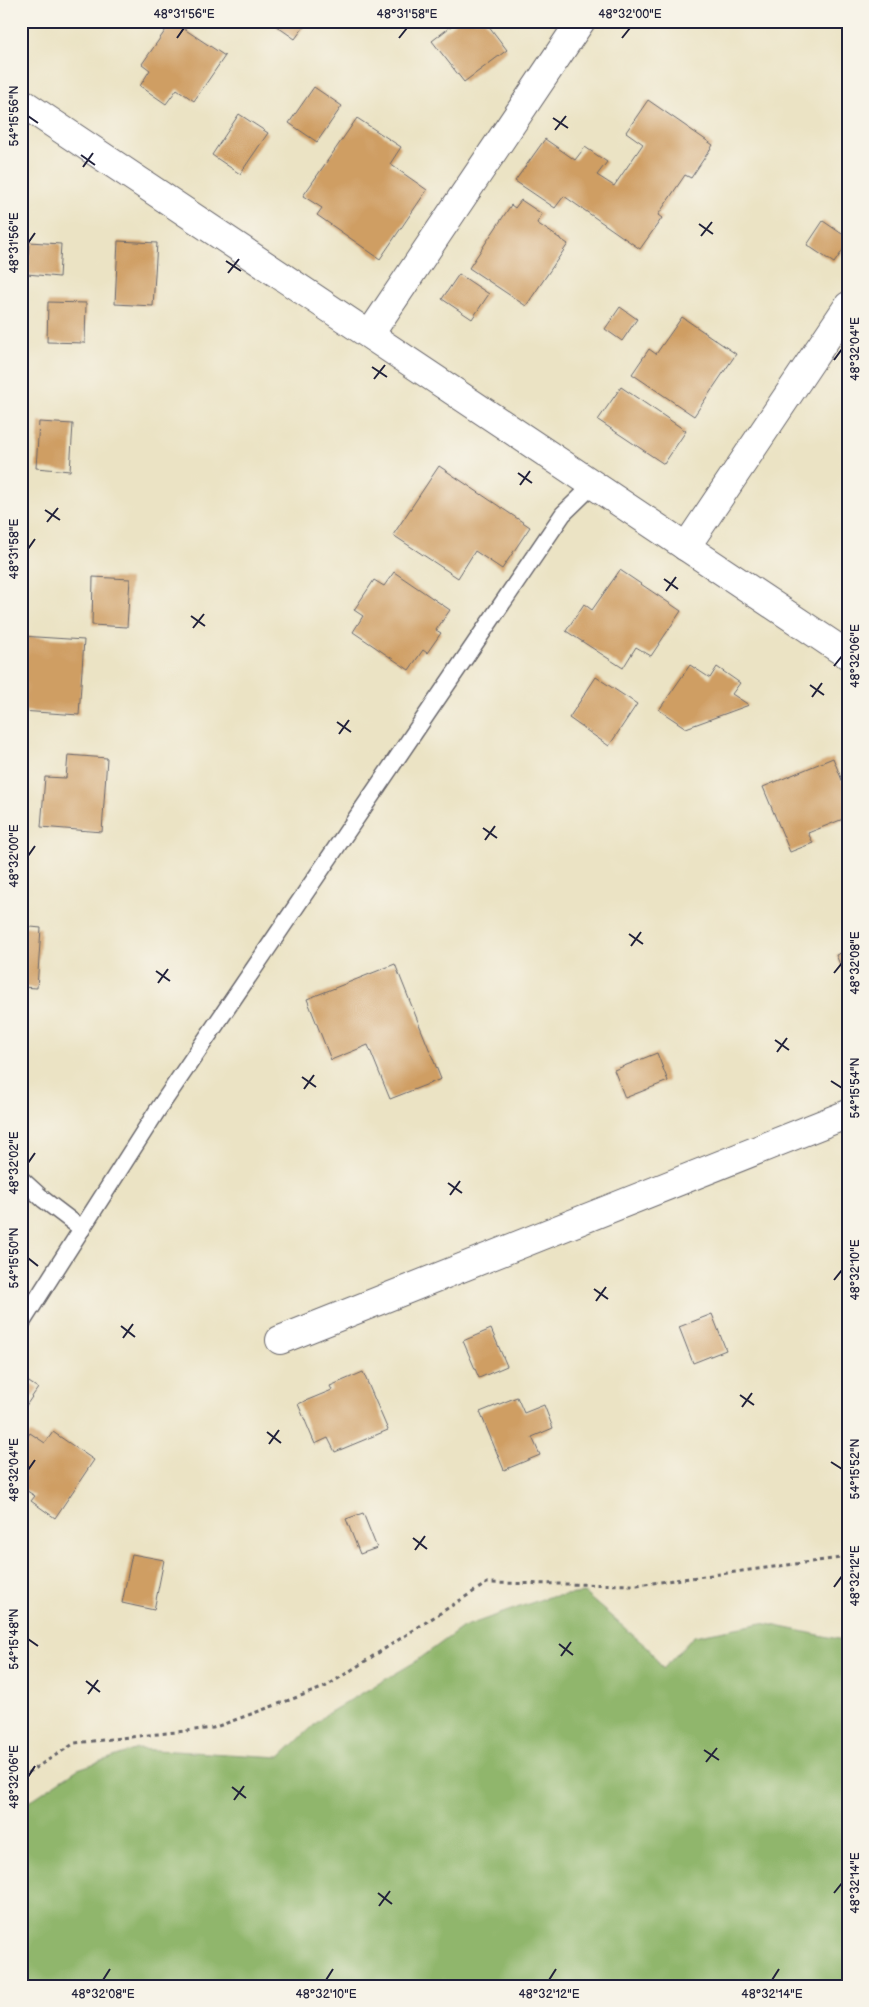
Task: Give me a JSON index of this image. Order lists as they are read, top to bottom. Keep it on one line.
{"coordinates":["48°31'56\"E","48°31'58\"E","48°32'00\"E","54°15'56\"N","48°32'04\"E","48°32'06\"E","48°32'08\"E","54°15'54\"N","48°32'02\"E","54°15'50\"N","48°32'10\"E","54°15'52\"N","48°32'12\"E","54°15'48\"N","48°32'14\"E"]}
